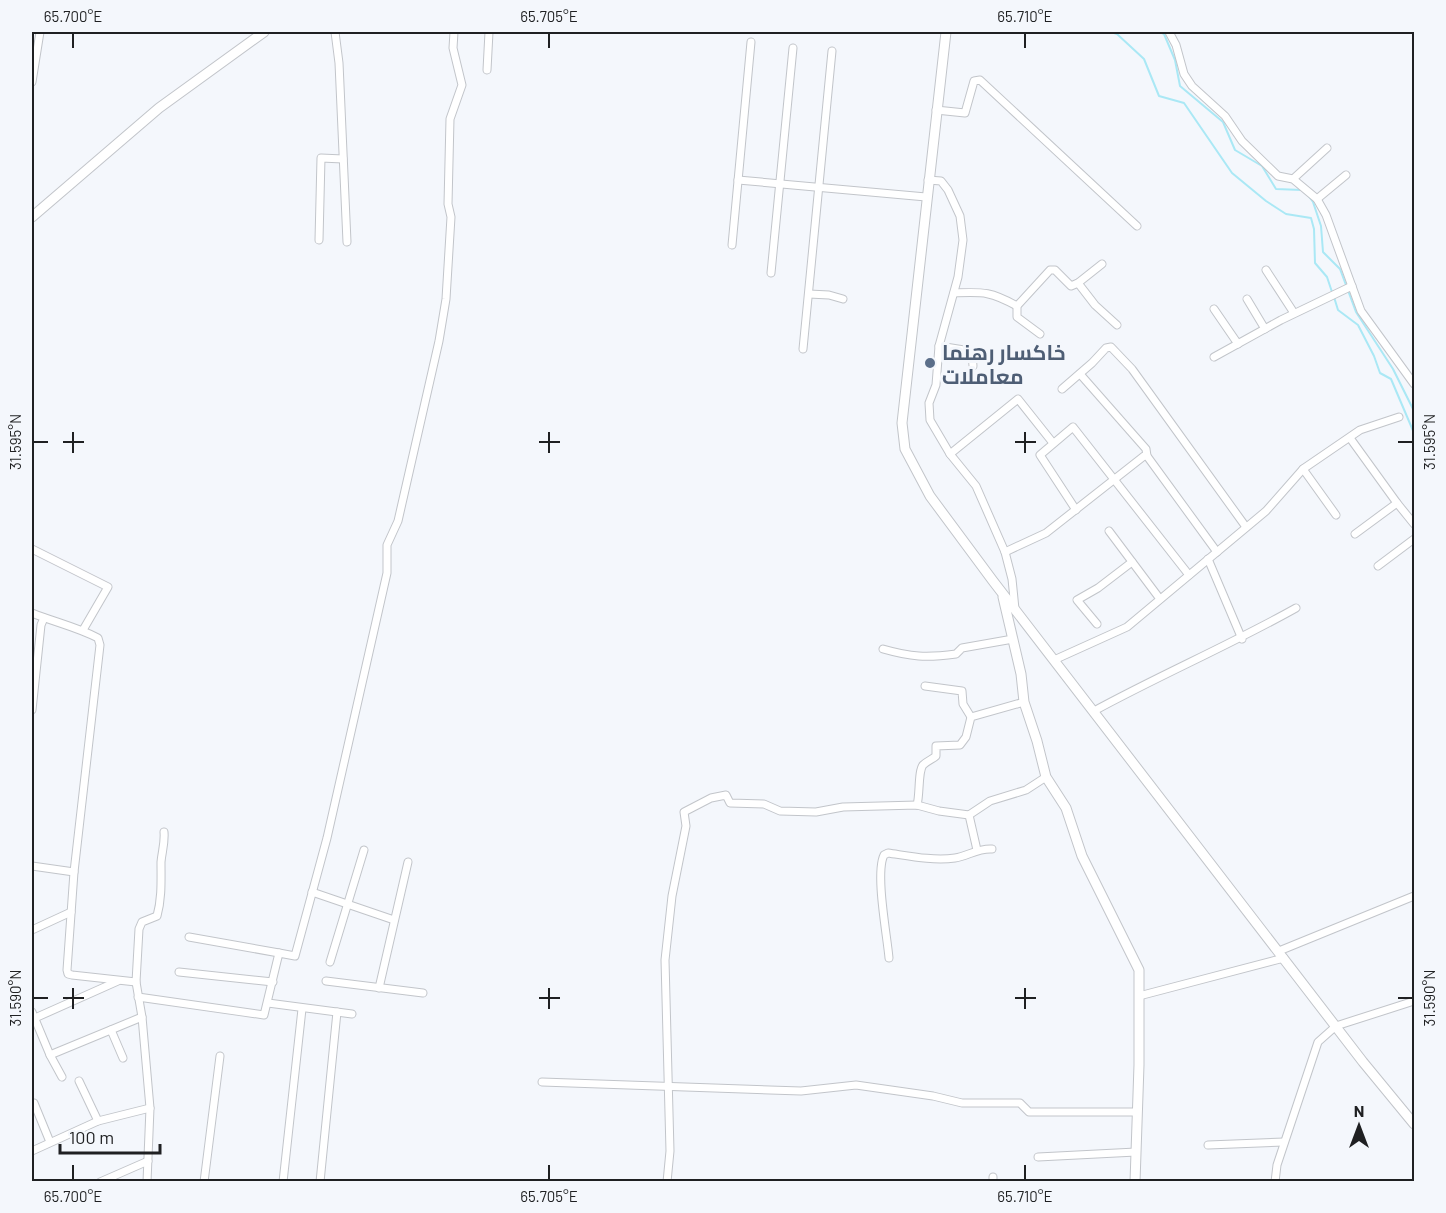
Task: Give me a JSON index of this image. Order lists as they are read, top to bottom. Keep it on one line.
{"places":["خاکسار رهنما معاملات"],"scale_bar":"100 m","north":"top","coordinates":["65.700°E","65.705°E","65.710°E","31.595°N","31.590°N"]}
